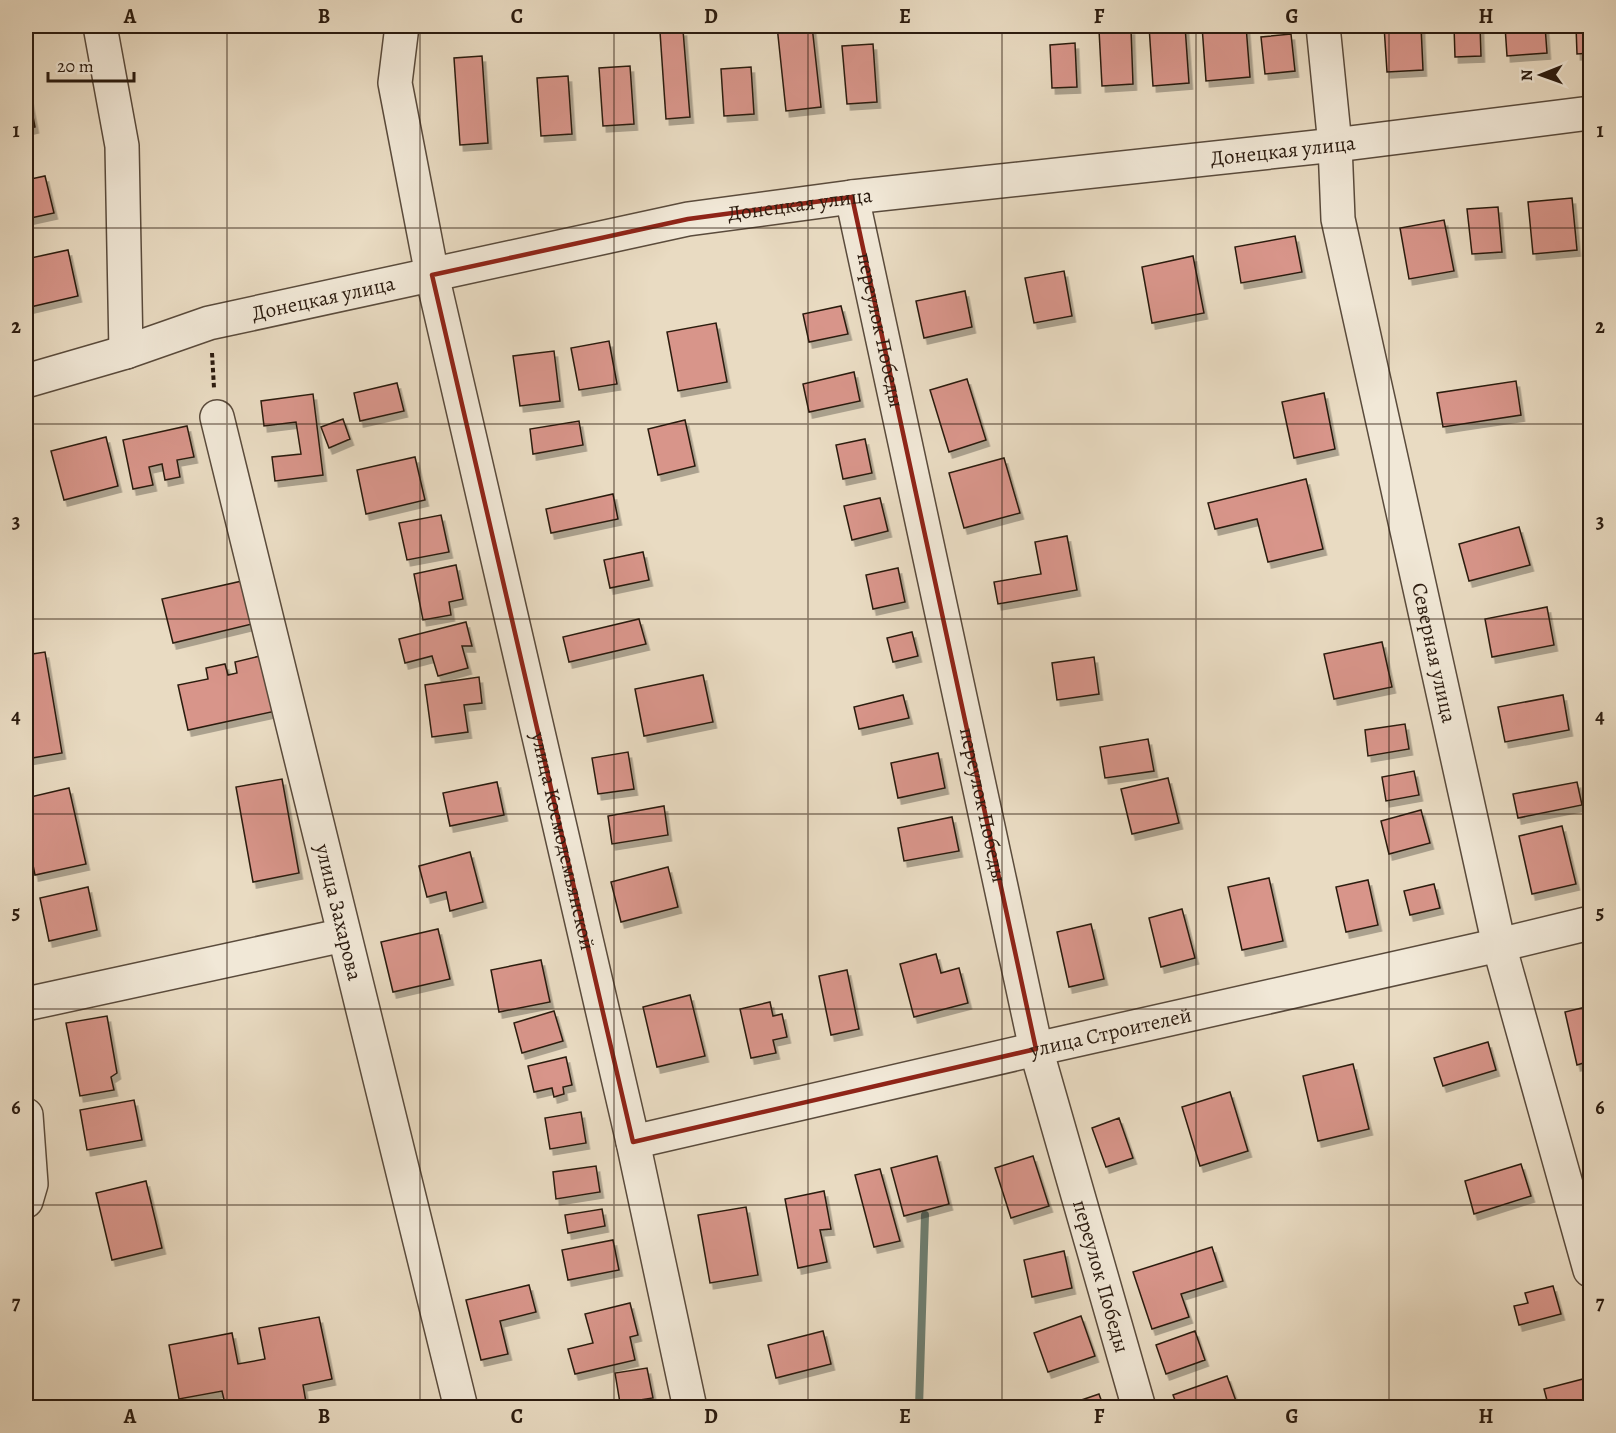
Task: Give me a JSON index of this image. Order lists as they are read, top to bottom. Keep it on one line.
{"streets":{"street":["Донецкая улица","переулок Победы","Северная улица","улица Космодемьянской","улица Захарова","улица Строителей"]},"crossings":[["Донецкая улица","переулок Победы"],["Донецкая улица","Северная улица"],["Донецкая улица","улица Космодемьянской"],["переулок Победы","улица Строителей"],["Северная улица","улица Строителей"],["улица Космодемьянской","улица Строителей"]],"scale_bar":"20 m","north":"left","grid":{"columns":["A","B","C","D","E","F","G","H"],"rows":["1","2","3","4","5","6","7"]}}
